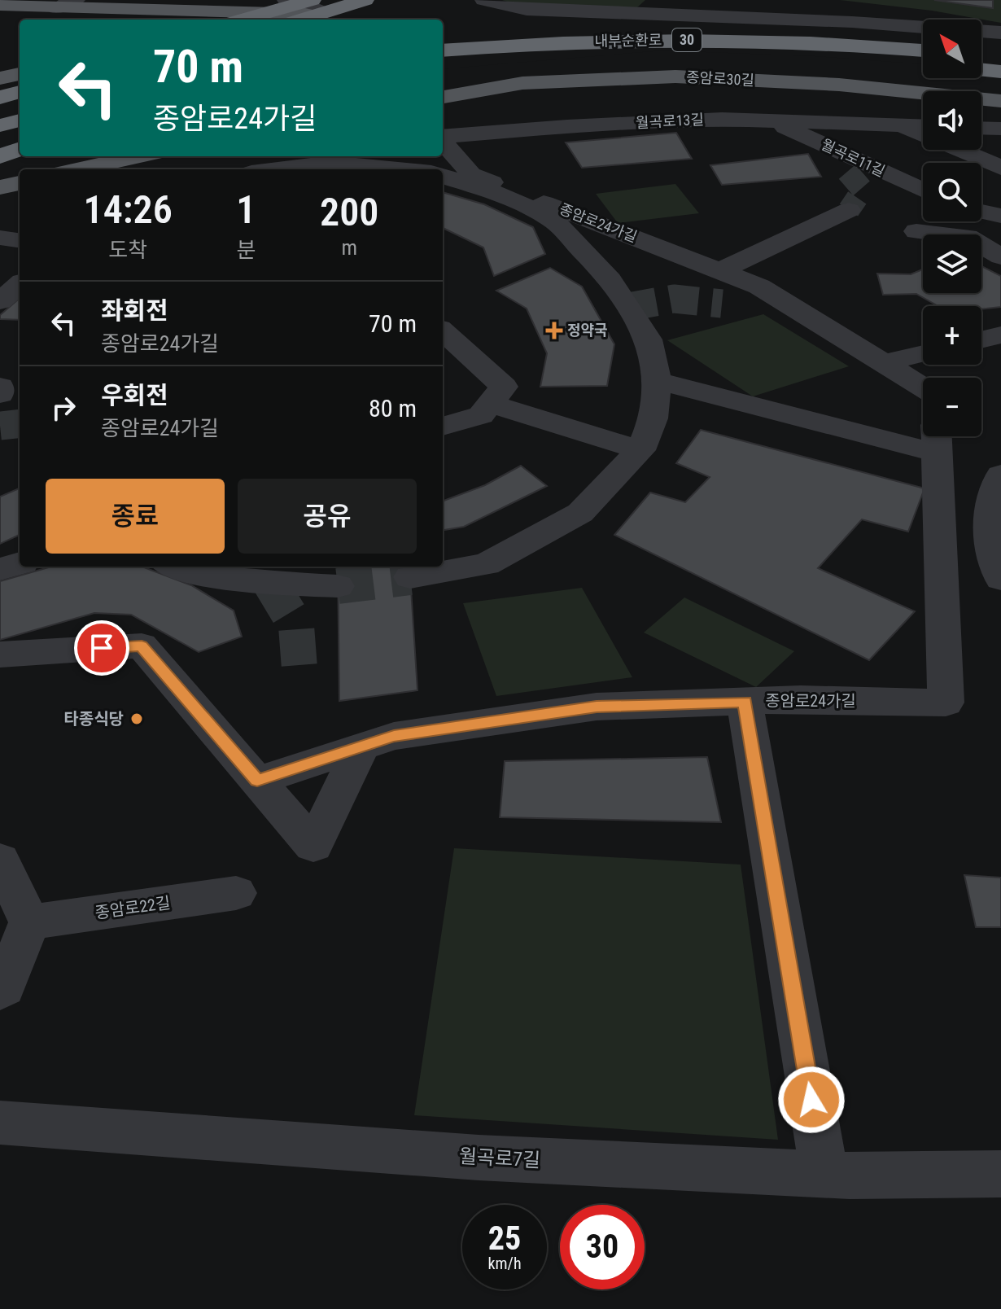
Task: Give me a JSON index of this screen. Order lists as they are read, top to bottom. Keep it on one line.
{"streets":{"highway":["30","내부순환로"],"main road":["종암로30길"],"street":["월곡로13길","월곡로11길","종암로24가길","종암로22길","월곡로7길"]},"crossings":[["월곡로13길","월곡로11길"]],"places":{"health":["정약국"],"other":["타종식당"]},"north":"top left","page":{"map_buttons":["+","−"],"turn":["70 m","종암로24가길"],"eta":["14:26","도착","1","분","200","m"],"list":[{"name":"좌회전","note":"종암로24가길","value":"70 m"},{"name":"우회전","note":"종암로24가길","value":"80 m"}],"buttons":["종료","공유"],"speed":"25 km/h","limit":"30"}}
